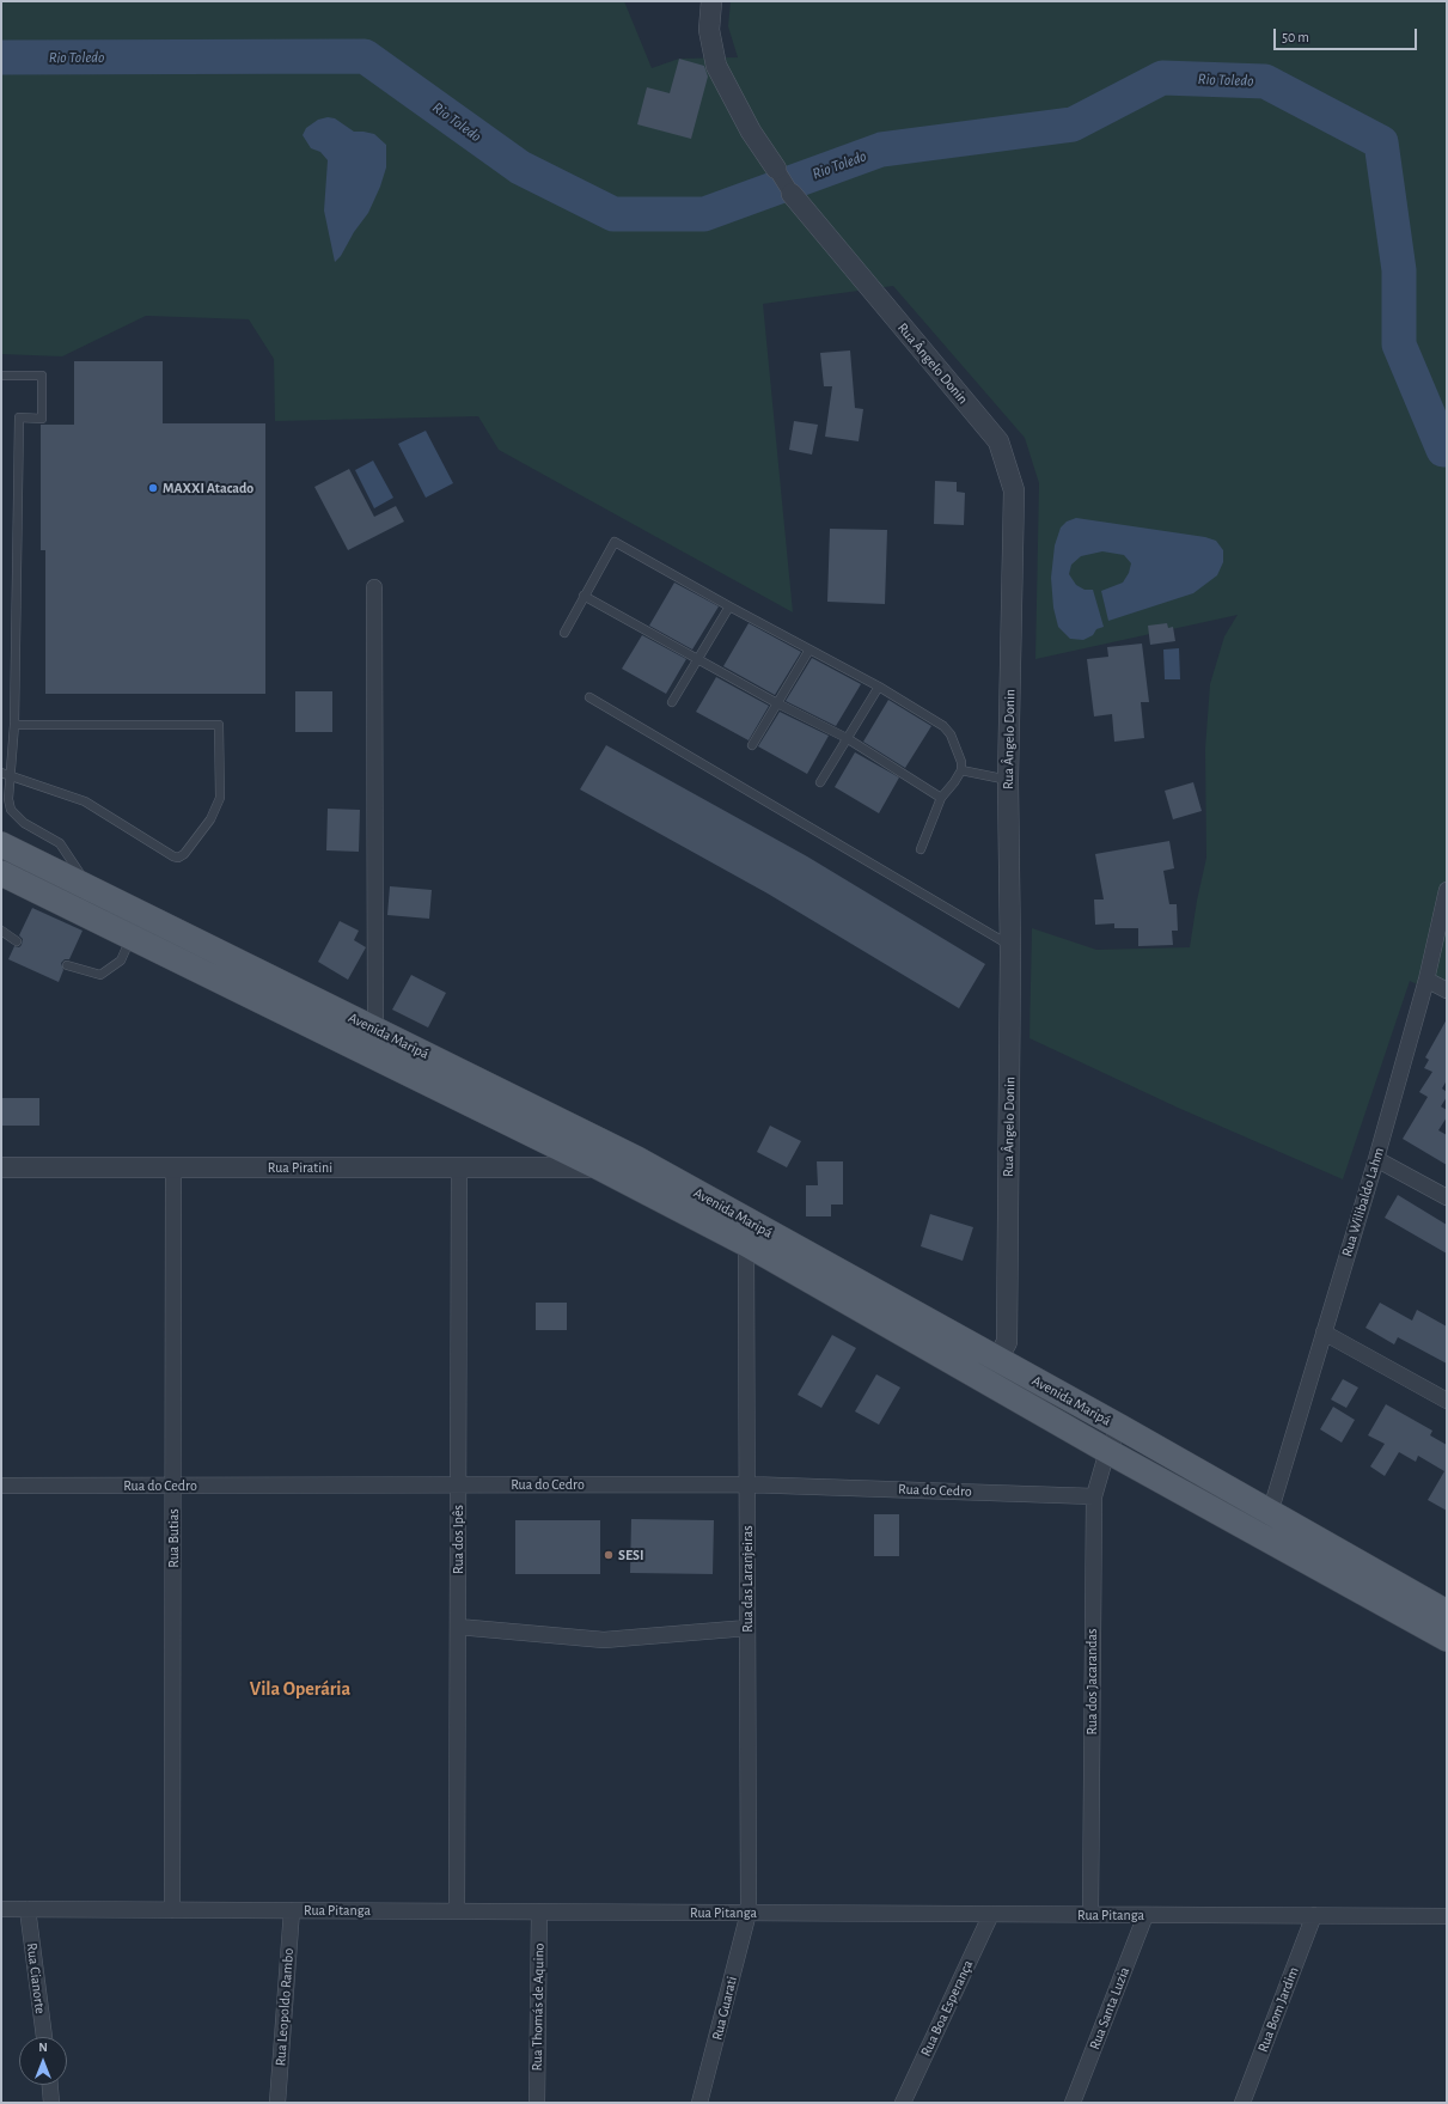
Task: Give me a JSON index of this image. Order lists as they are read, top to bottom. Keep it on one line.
{"streets":{"main road":["Avenida Maripá"],"street":["Rua Ângelo Donin","Rua Piratini","Rua Wilibaldo Lahm","Rua do Cedro","Rua Butias","Rua dos Ipês","Rua das Laranjeiras","Rua dos Jacarandas","Rua Pitanga","Rua Cianorte","Rua Leopoldo Rambo","Rua Thomás de Aquino","Rua Guarati","Rua Boa Esperança","Rua Santa Luzia","Rua Bom Jardim"]},"crossings":[["Rua Ângelo Donin","Avenida Maripá"],["Avenida Maripá","Rua Piratini"],["Avenida Maripá","Rua Wilibaldo Lahm"],["Avenida Maripá","Rua das Laranjeiras"],["Avenida Maripá","Rua dos Jacarandas"],["Rua Piratini","Rua Butias"],["Rua Piratini","Rua dos Ipês"],["Rua do Cedro","Rua Butias"],["Rua do Cedro","Rua dos Ipês"],["Rua do Cedro","Rua das Laranjeiras"],["Rua do Cedro","Rua dos Jacarandas"],["Rua Butias","Rua Pitanga"],["Rua dos Ipês","Rua Pitanga"],["Rua das Laranjeiras","Rua Pitanga"],["Rua das Laranjeiras","Rua Guarati"],["Rua dos Jacarandas","Rua Pitanga"],["Rua Pitanga","Rua Cianorte"],["Rua Pitanga","Rua Leopoldo Rambo"],["Rua Pitanga","Rua Thomás de Aquino"],["Rua Pitanga","Rua Guarati"],["Rua Pitanga","Rua Boa Esperança"],["Rua Pitanga","Rua Santa Luzia"],["Rua Pitanga","Rua Bom Jardim"]],"districts":["Vila Operária"],"water":["Rio Toledo"],"places":["MAXXI Atacado","SESI"],"scale_bar":"50 m","north":"top"}
